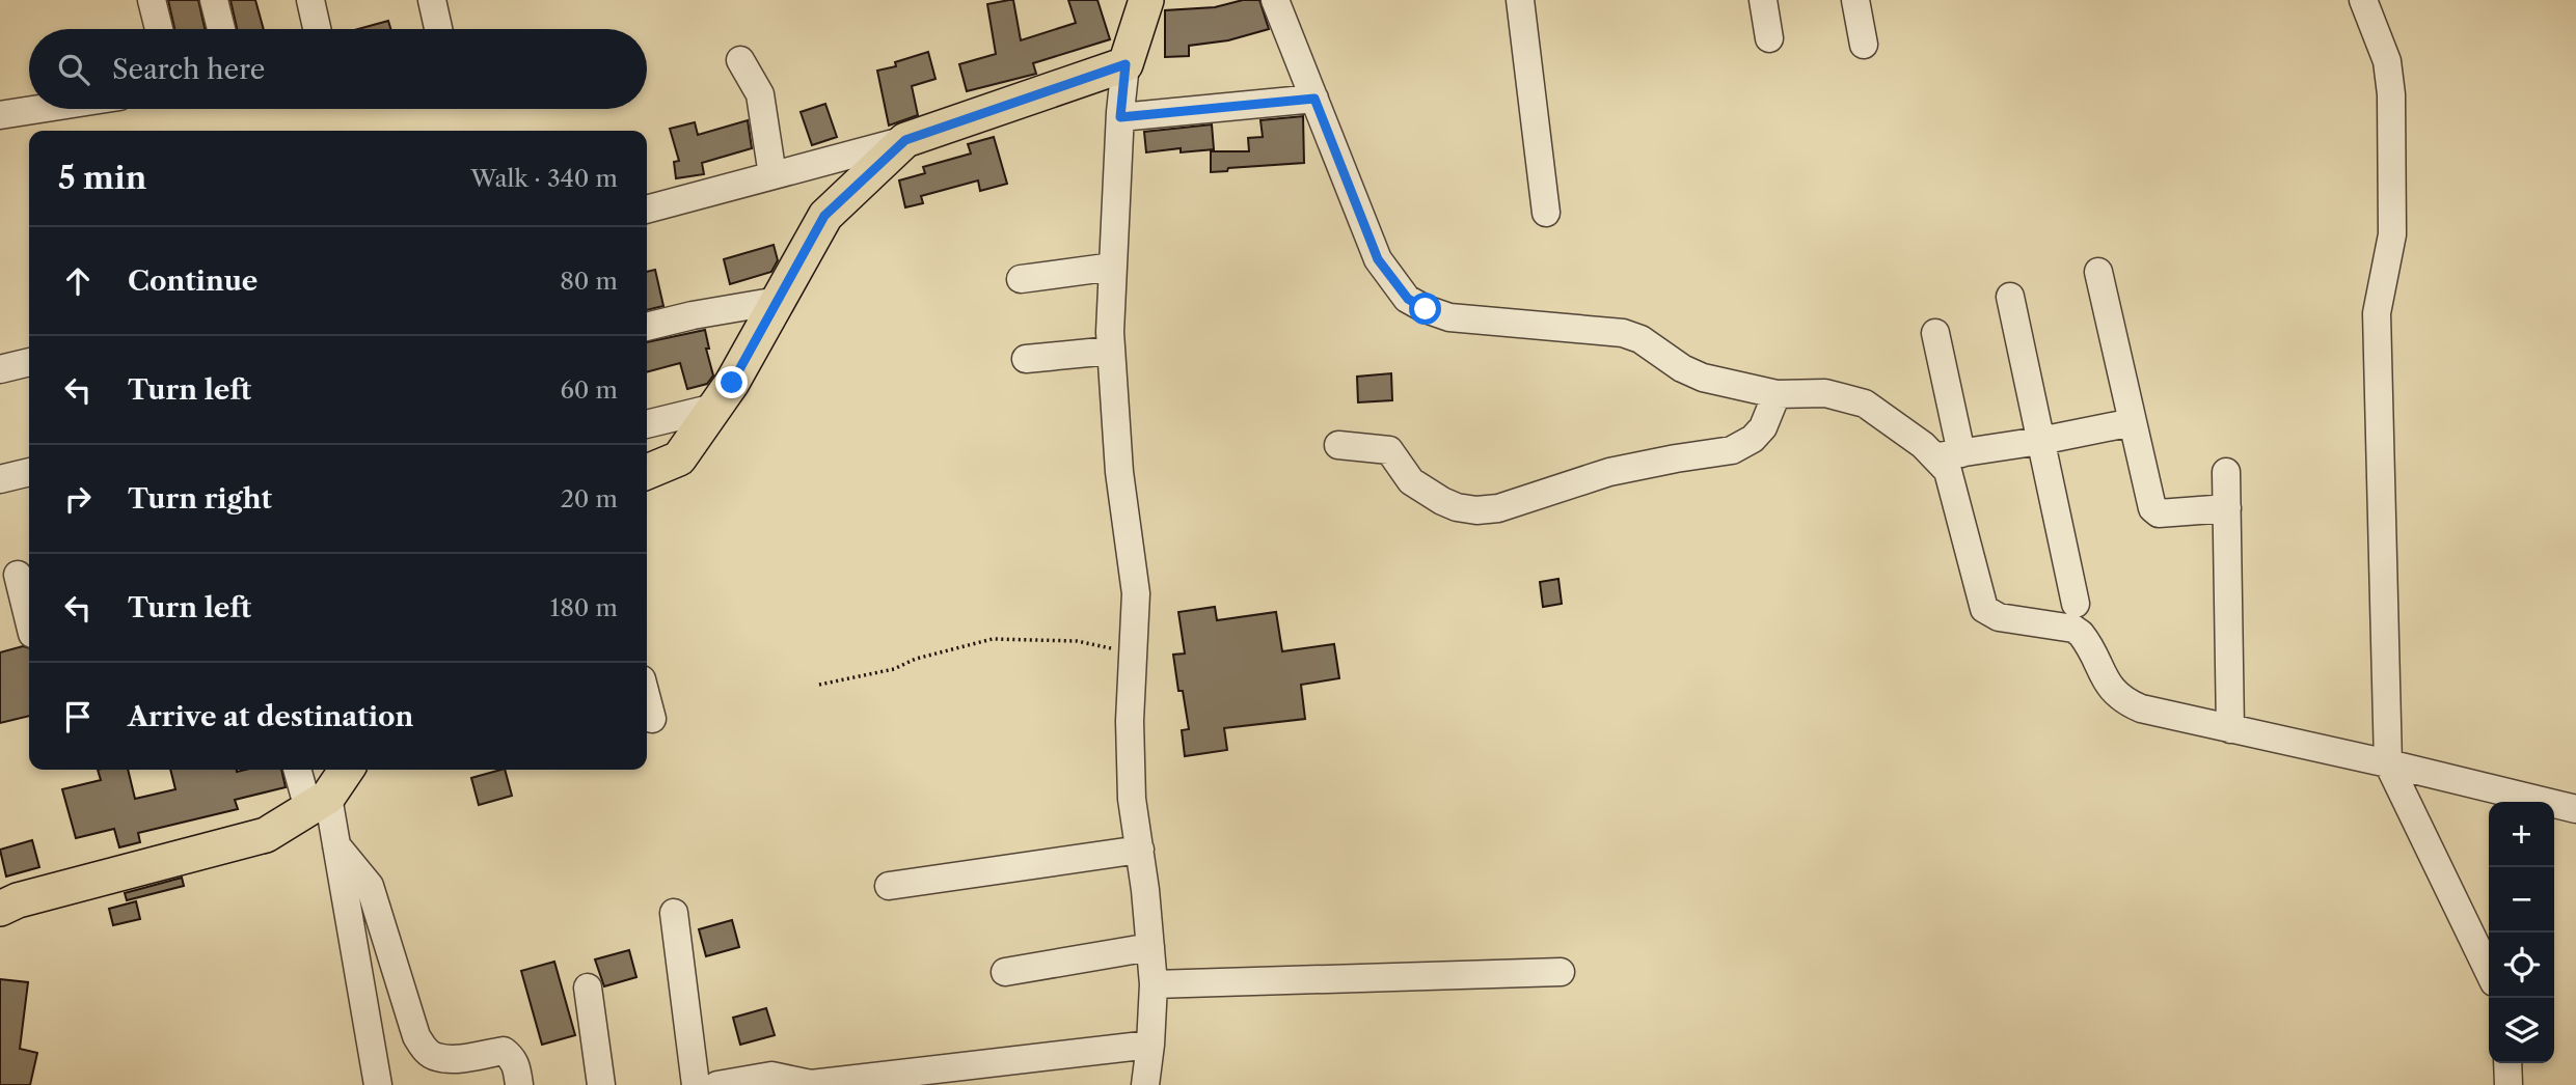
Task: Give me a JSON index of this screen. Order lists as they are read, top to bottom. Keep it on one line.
{"page":{"search":"Search here","heading":["5 min","Walk · 340 m"],"list":[["Continue","80 m"],["Turn left","60 m"],["Turn right","20 m"],["Turn left","180 m"],"Arrive at destination"],"map_buttons":["+","−"]}}
